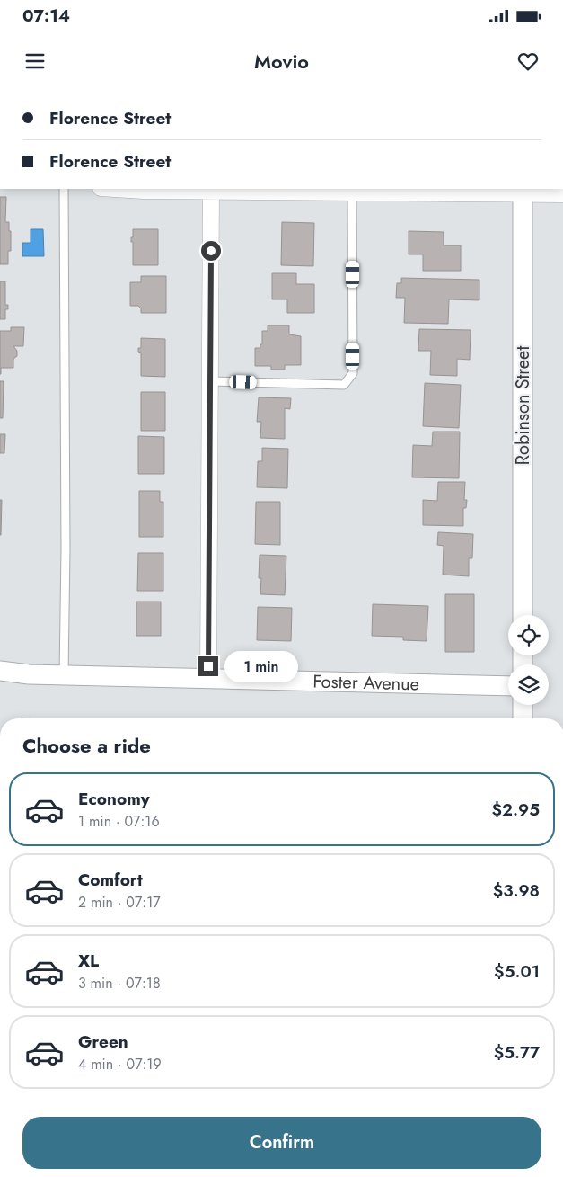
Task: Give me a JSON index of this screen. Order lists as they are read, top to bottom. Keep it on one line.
{"streets":{"street":["Robinson Street","Foster Avenue"]},"page":{"status":"07:14","header":"Movio","banner":["Florence Street","Florence Street"],"bubble":"1 min","heading":"Choose a ride","list":[{"name":"Economy","note":"1 min · 07:16","value":"$2.95"},{"name":"Comfort","note":"2 min · 07:17","value":"$3.98"},{"name":"XL","note":"3 min · 07:18","value":"$5.01"},{"name":"Green","note":"4 min · 07:19","value":"$5.77"}],"buttons":"Confirm"}}
